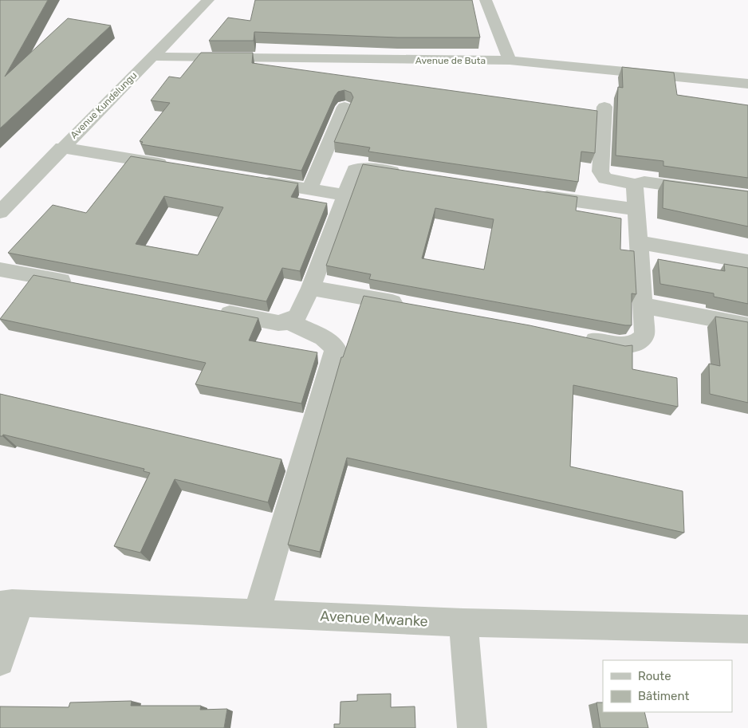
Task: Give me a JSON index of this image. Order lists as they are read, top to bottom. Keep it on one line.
{"streets":{"street":["Avenue de Buta","Avenue Kundelungu","Avenue Mwanke"]},"crossings":[["Avenue de Buta","Avenue Kundelungu"]],"legend":["Route","Bâtiment"]}
